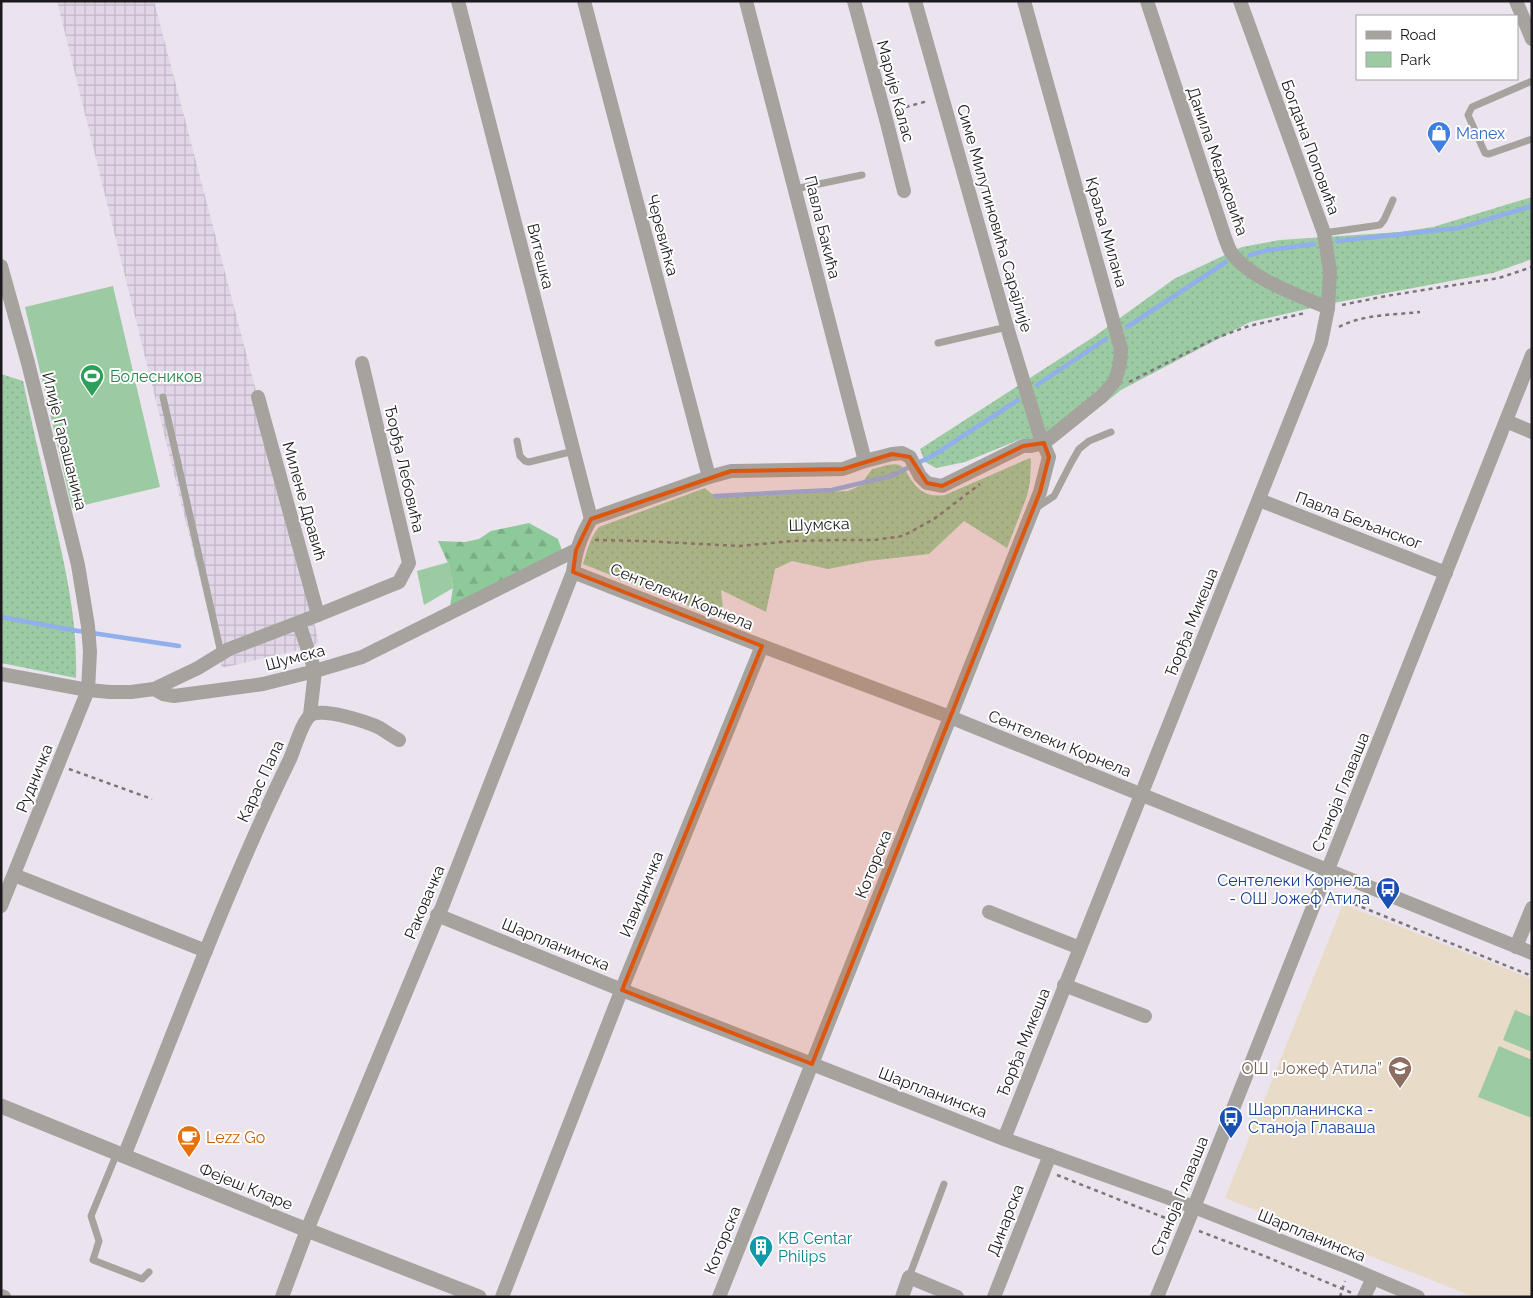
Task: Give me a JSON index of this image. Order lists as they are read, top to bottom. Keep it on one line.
{"streets":{"street":["Марије Калас","Богдана Поповића","Данила Медаковића","Симе Милутиновића Сарајлије","Павла Бакића","Краља Милана","Черевићка","Витешка","Илије Гарашанина","Ђорђа Лебовића","Милене Дравић","Павла Бељанског","Шумска","Сентелеки Корнела","Ђорђа Микеша","Рудничка","Карас Пала","Станоја Главаша","Которска","Извидничка","Раковачка","Шарпланинска","Фејеш Кларе","Динарска"]},"crossings":[["Богдана Поповића","Данила Медаковића"],["Богдана Поповића","Ђорђа Микеша"],["Данила Медаковића","Ђорђа Микеша"],["Симе Милутиновића Сарајлије","Краља Милана"],["Симе Милутиновића Сарајлије","Которска"],["Краља Милана","Которска"],["Витешка","Раковачка"],["Илије Гарашанина","Рудничка"],["Ђорђа Лебовића","Милене Дравић"],["Павла Бељанског","Ђорђа Микеша"],["Павла Бељанског","Станоја Главаша"],["Шумска","Рудничка"],["Шумска","Карас Пала"],["Шумска","Раковачка"],["Сентелеки Корнела","Ђорђа Микеша"],["Сентелеки Корнела","Станоја Главаша"],["Сентелеки Корнела","Которска"],["Сентелеки Корнела","Извидничка"],["Сентелеки Корнела","Раковачка"],["Ђорђа Микеша","Шарпланинска"],["Карас Пала","Фејеш Кларе"],["Станоја Главаша","Шарпланинска"],["Которска","Шарпланинска"],["Извидничка","Шарпланинска"],["Раковачка","Шарпланинска"],["Раковачка","Фејеш Кларе"],["Шарпланинска","Динарска"]],"places":{"shop":["Manex"],"sports":["Болесников"],"bus stop":["Сентелеки Корнела - ОШ Јожеф Атила","Шарпланинска - Станоја Главаша"],"school or university":["ОШ „Јожеф Атила”"],"cafe":["Lezz Go"],"building":["KB Centar Philips"]},"legend":["Road","Park"]}
